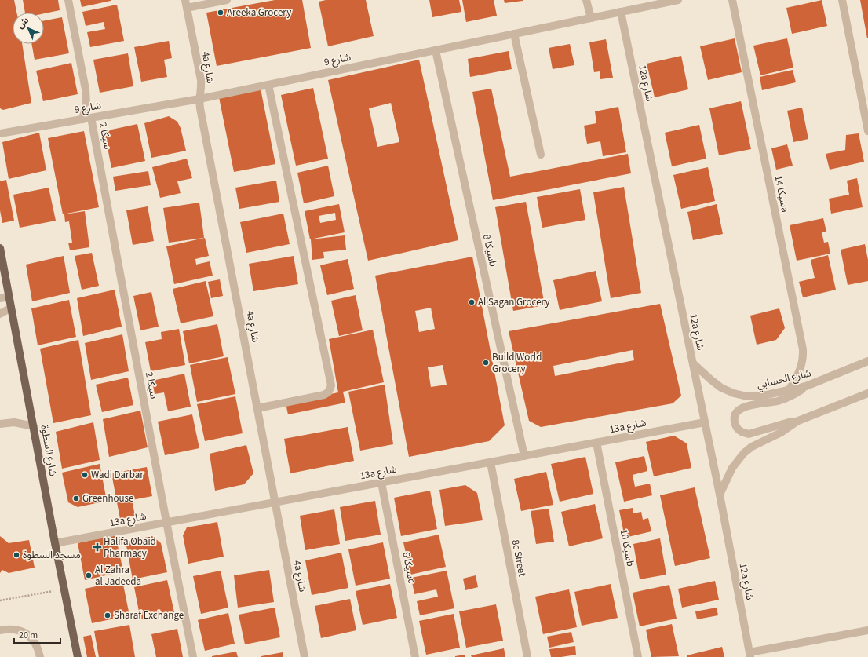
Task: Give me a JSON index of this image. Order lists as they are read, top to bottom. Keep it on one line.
{"streets":{"main road":["شارع السطوة"],"street":["شارع 9","4a شارع","12a شارع","سيكا 2","سيكا 14a","سيكا 8b","شارع الحسابي","13a شارع","سيكا 10b","8c Street","سيكا 6c"]},"crossings":[["شارع 9","4a شارع"],["شارع 9","12a شارع"],["شارع 9","سيكا 2"],["شارع 9","سيكا 8b"],["4a شارع","13a شارع"],["12a شارع","شارع الحسابي"],["12a شارع","13a شارع"],["سيكا 2","13a شارع"],["سيكا 14a","شارع الحسابي"],["سيكا 8b","13a شارع"],["13a شارع","شارع السطوة"],["13a شارع","سيكا 10b"],["13a شارع","8c Street"],["13a شارع","سيكا 6c"]],"places":{"other":["Areeka Grocery","Al Sagan Grocery","Build World Grocery","Wadi Darbar","Greenhouse","مسجد السطوة","Al Zahra al Jadeeda","Sharaf Exchange"],"health":["Halifa Obaid Pharmacy"]},"scale_bar":"20 m","north":"top left"}
